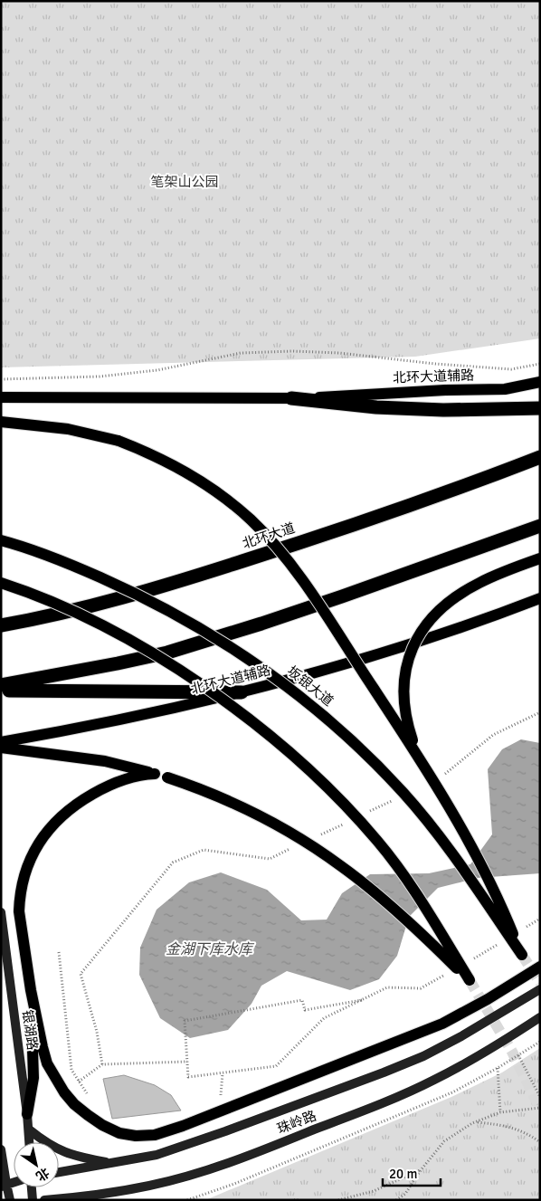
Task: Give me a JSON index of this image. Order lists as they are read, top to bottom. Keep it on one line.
{"streets":{"highway":["北环大道"],"main road":["北环大道辅路","坂银大道"],"street":["银湖路","珠岭路"]},"water":["金湖下库水库"],"parks":["笔架山公园"],"scale_bar":"20 m","north":"bottom right"}
